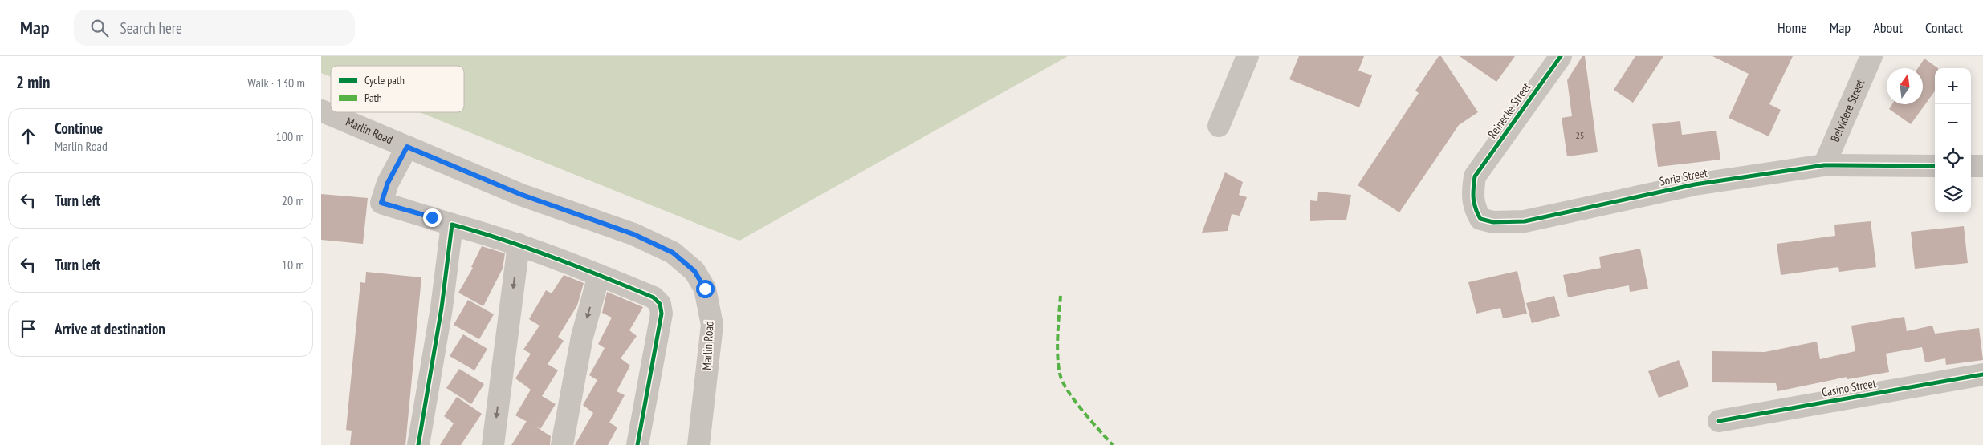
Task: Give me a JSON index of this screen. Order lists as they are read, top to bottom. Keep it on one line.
{"streets":{"street":["Reinecke Street","Belvidere Street","Marlin Road","Soria Street","Casino Street"]},"crossings":[["Reinecke Street","Soria Street"],["Belvidere Street","Soria Street"]],"house_numbers":["25"],"legend":["Cycle path","Path"],"north":"top","page":{"header":"Map","search":"Search here","nav":["Home","Map","About","Contact"],"heading":["2 min","Walk · 130 m"],"map_buttons":["+","−"],"list":[["Continue","Marlin Road","100 m"],["Turn left","20 m"],["Turn left","10 m"],"Arrive at destination"]}}
